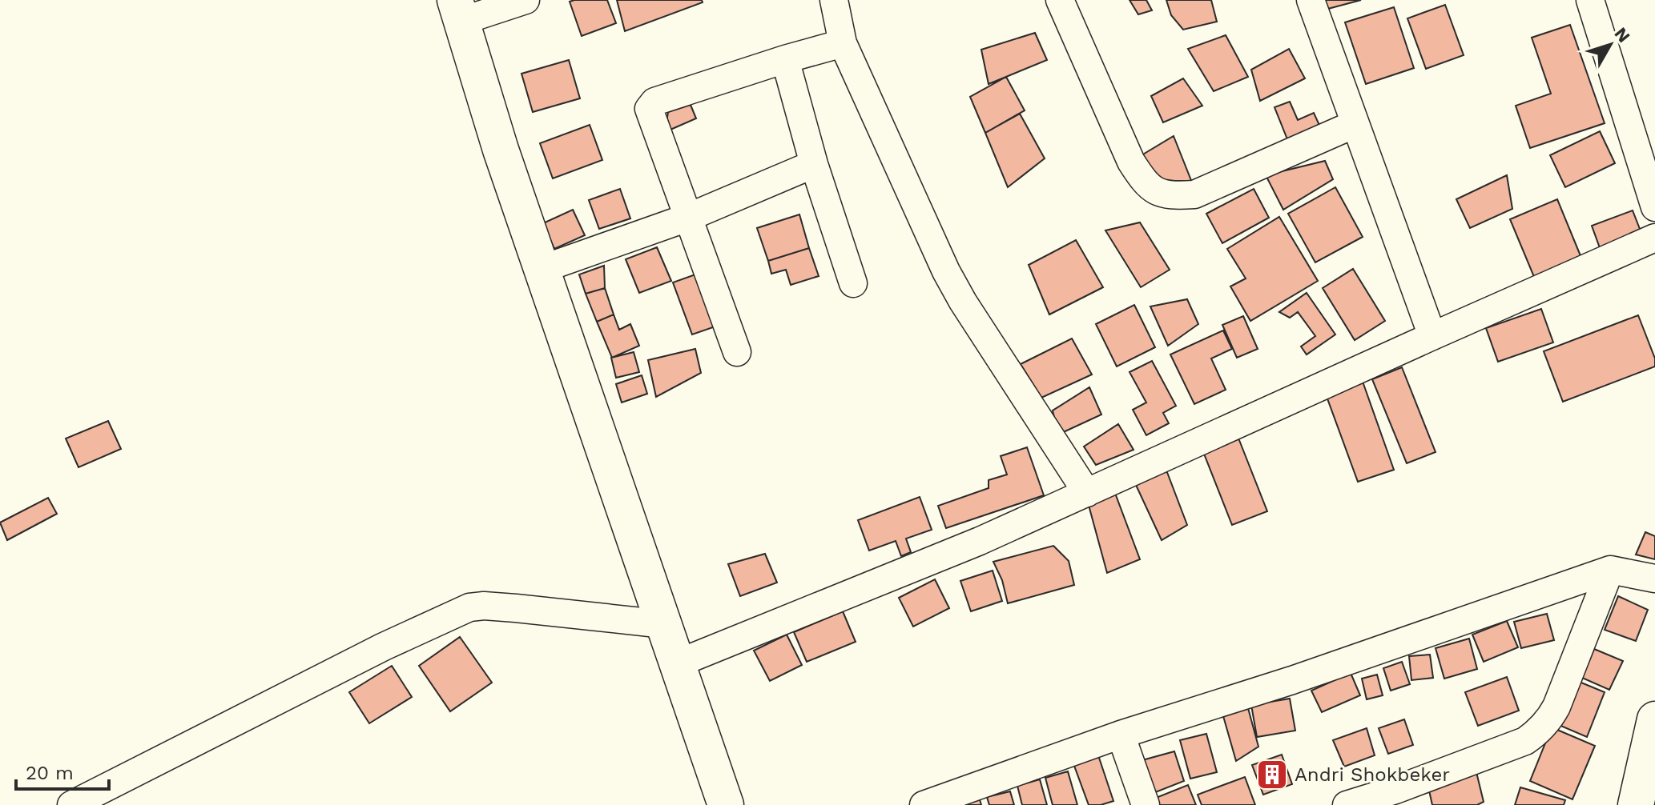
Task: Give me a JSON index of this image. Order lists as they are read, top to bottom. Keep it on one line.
{"places":{"building":["Andri Shokbeker"]},"scale_bar":"20 m","north":"top right"}
